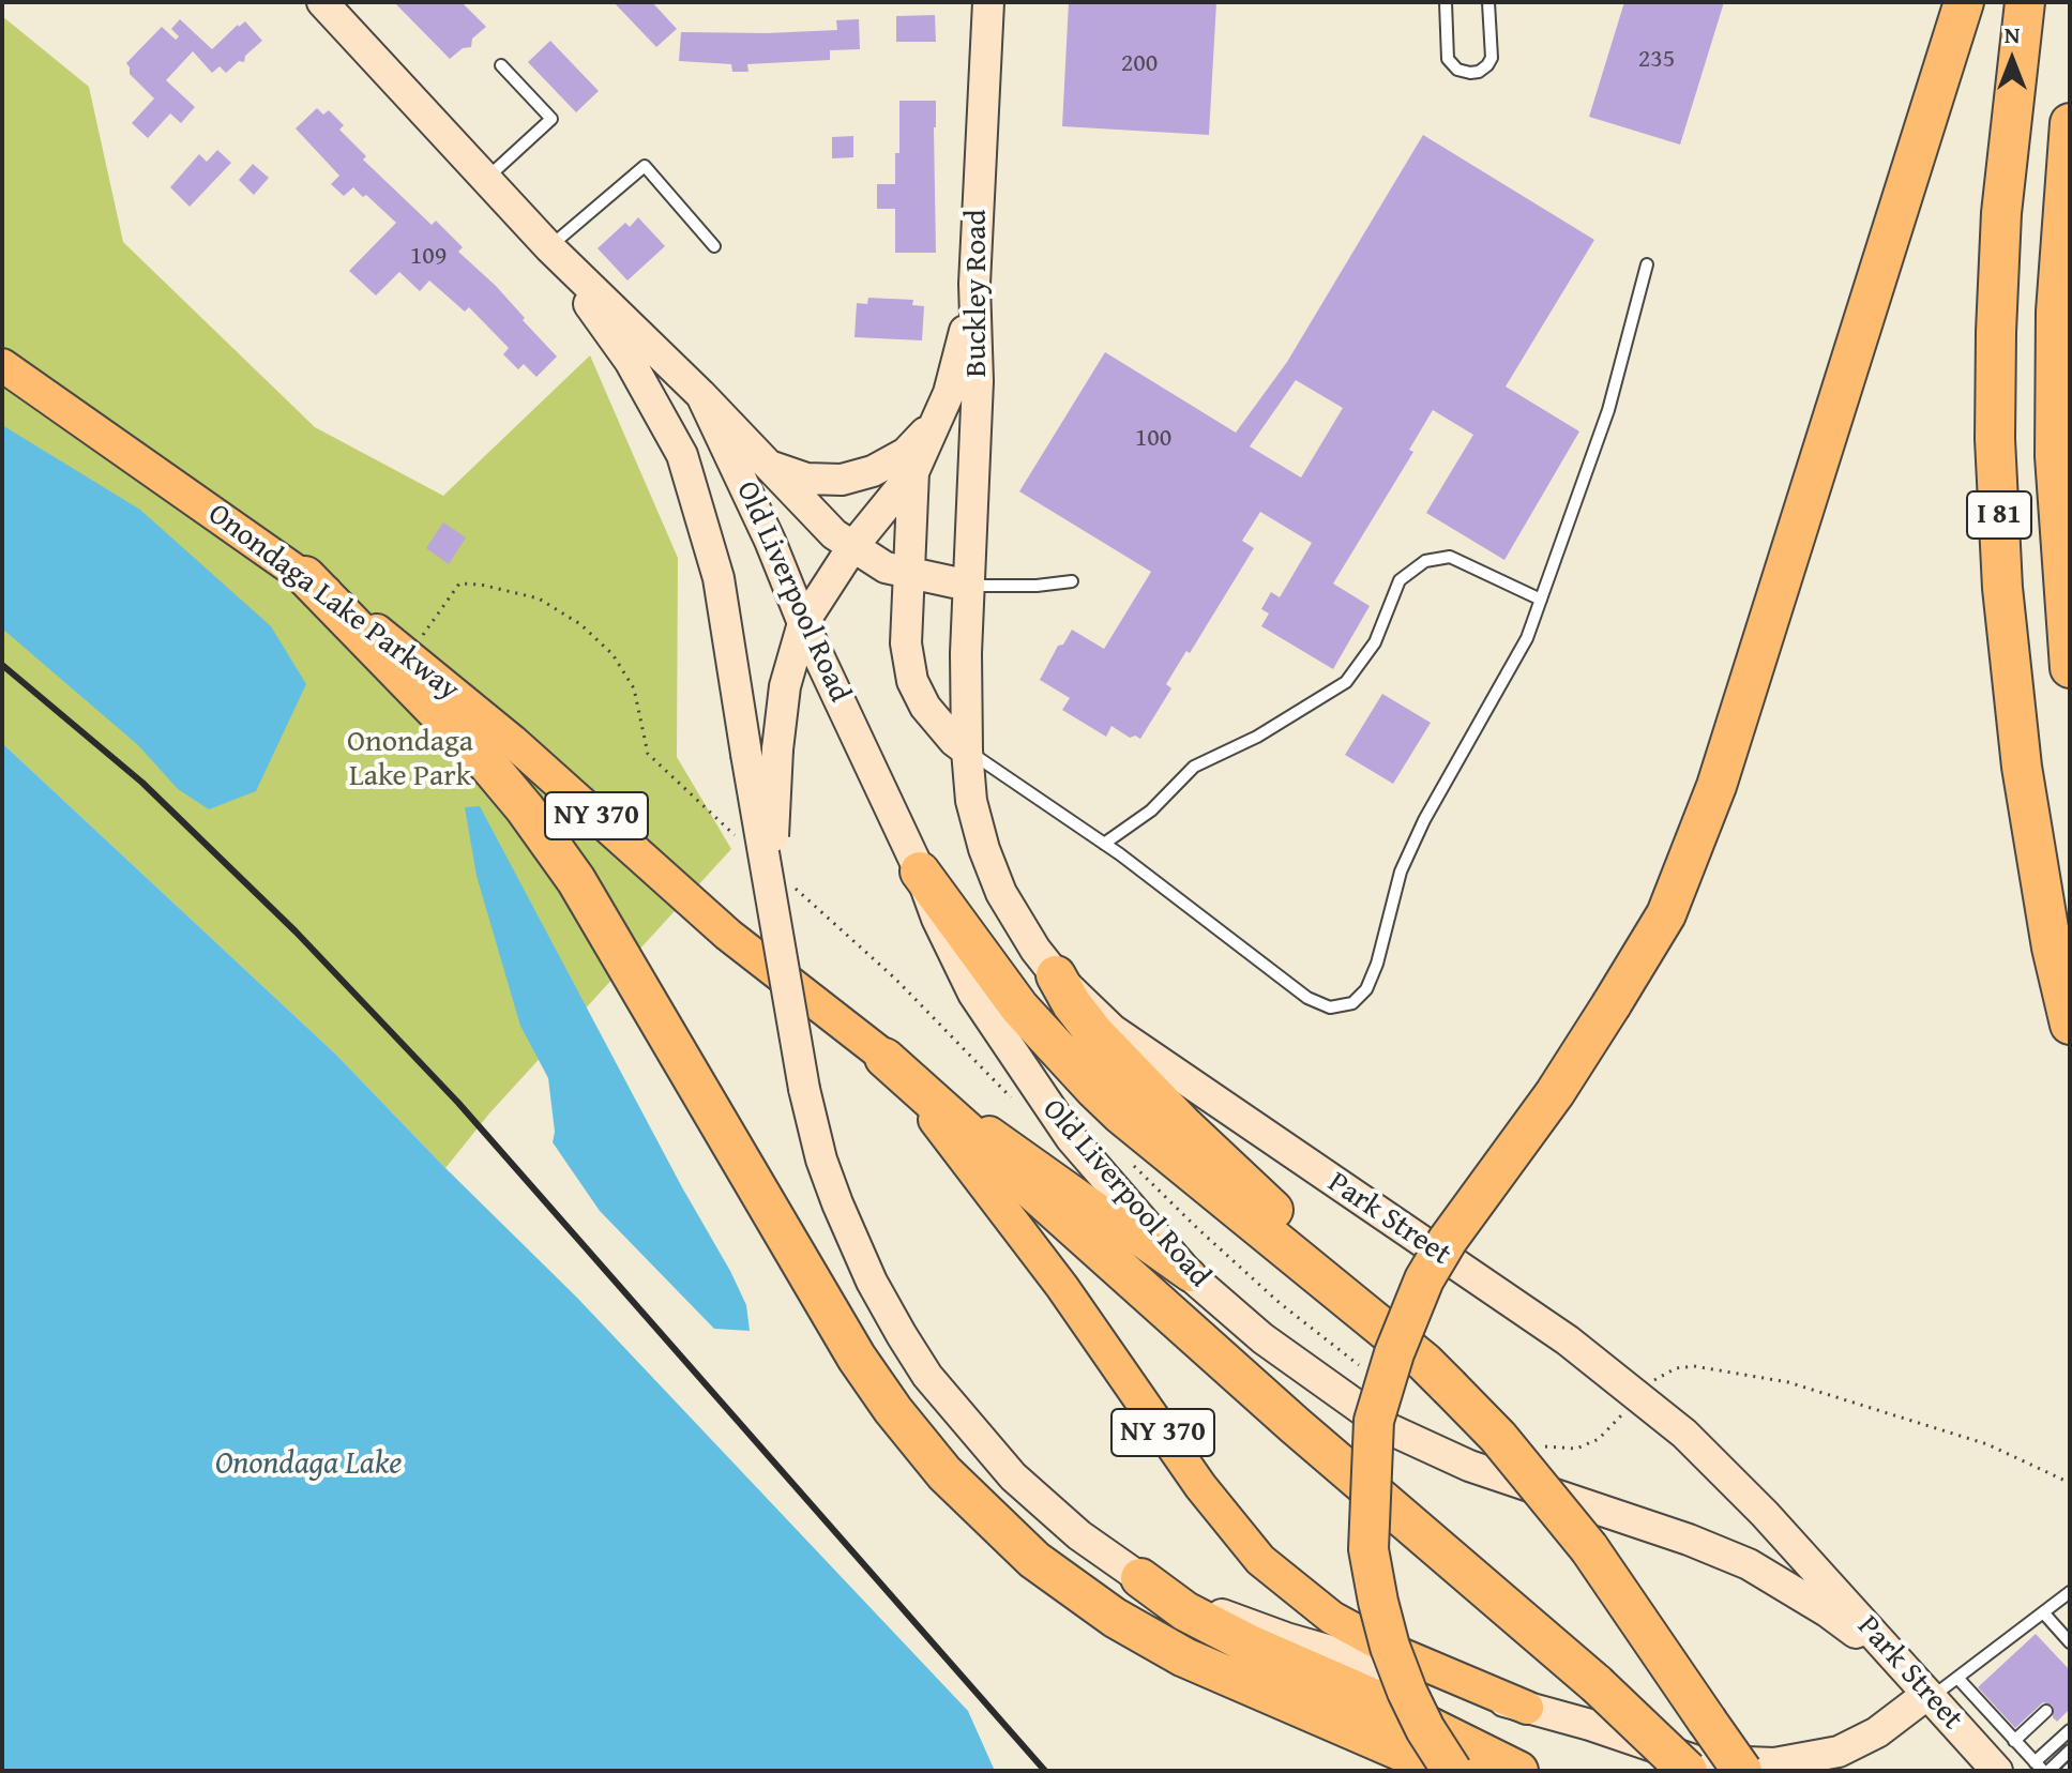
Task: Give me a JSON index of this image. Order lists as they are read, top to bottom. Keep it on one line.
{"streets":{"highway":["I 81"],"main road":["Buckley Road","Old Liverpool Road","Onondaga Lake Parkway","NY 370","Park Street"]},"crossings":[["Buckley Road","Old Liverpool Road"],["Buckley Road","Park Street"],["Old Liverpool Road","NY 370"],["Old Liverpool Road","Park Street"],["Onondaga Lake Parkway","NY 370"],["NY 370","Park Street"]],"water":["Onondaga Lake"],"parks":["Onondaga Lake Park"],"house_numbers":["235","200","109","100"],"north":"top"}
